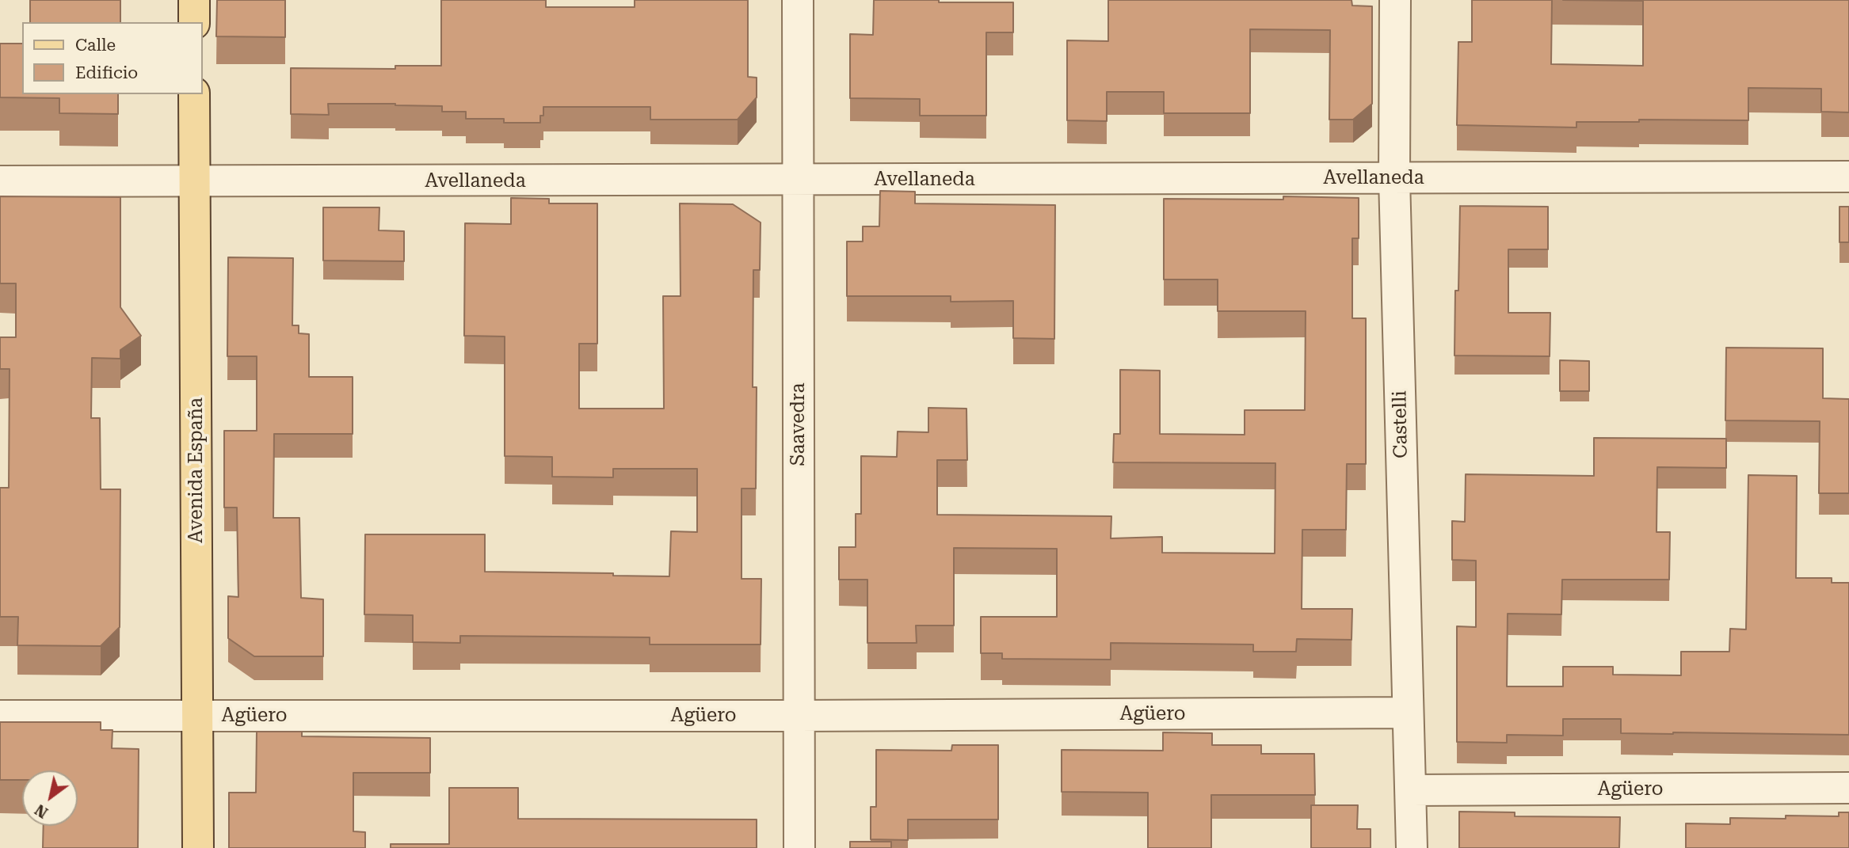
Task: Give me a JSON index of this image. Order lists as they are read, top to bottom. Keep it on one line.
{"streets":{"main road":["Avenida España"],"street":["Avellaneda","Saavedra","Castelli","Agüero"]},"crossings":[["Avellaneda","Saavedra"],["Avellaneda","Castelli"],["Avellaneda","Avenida España"],["Saavedra","Agüero"],["Castelli","Agüero"],["Avenida España","Agüero"]],"legend":["Calle","Edificio"],"north":"bottom left"}
